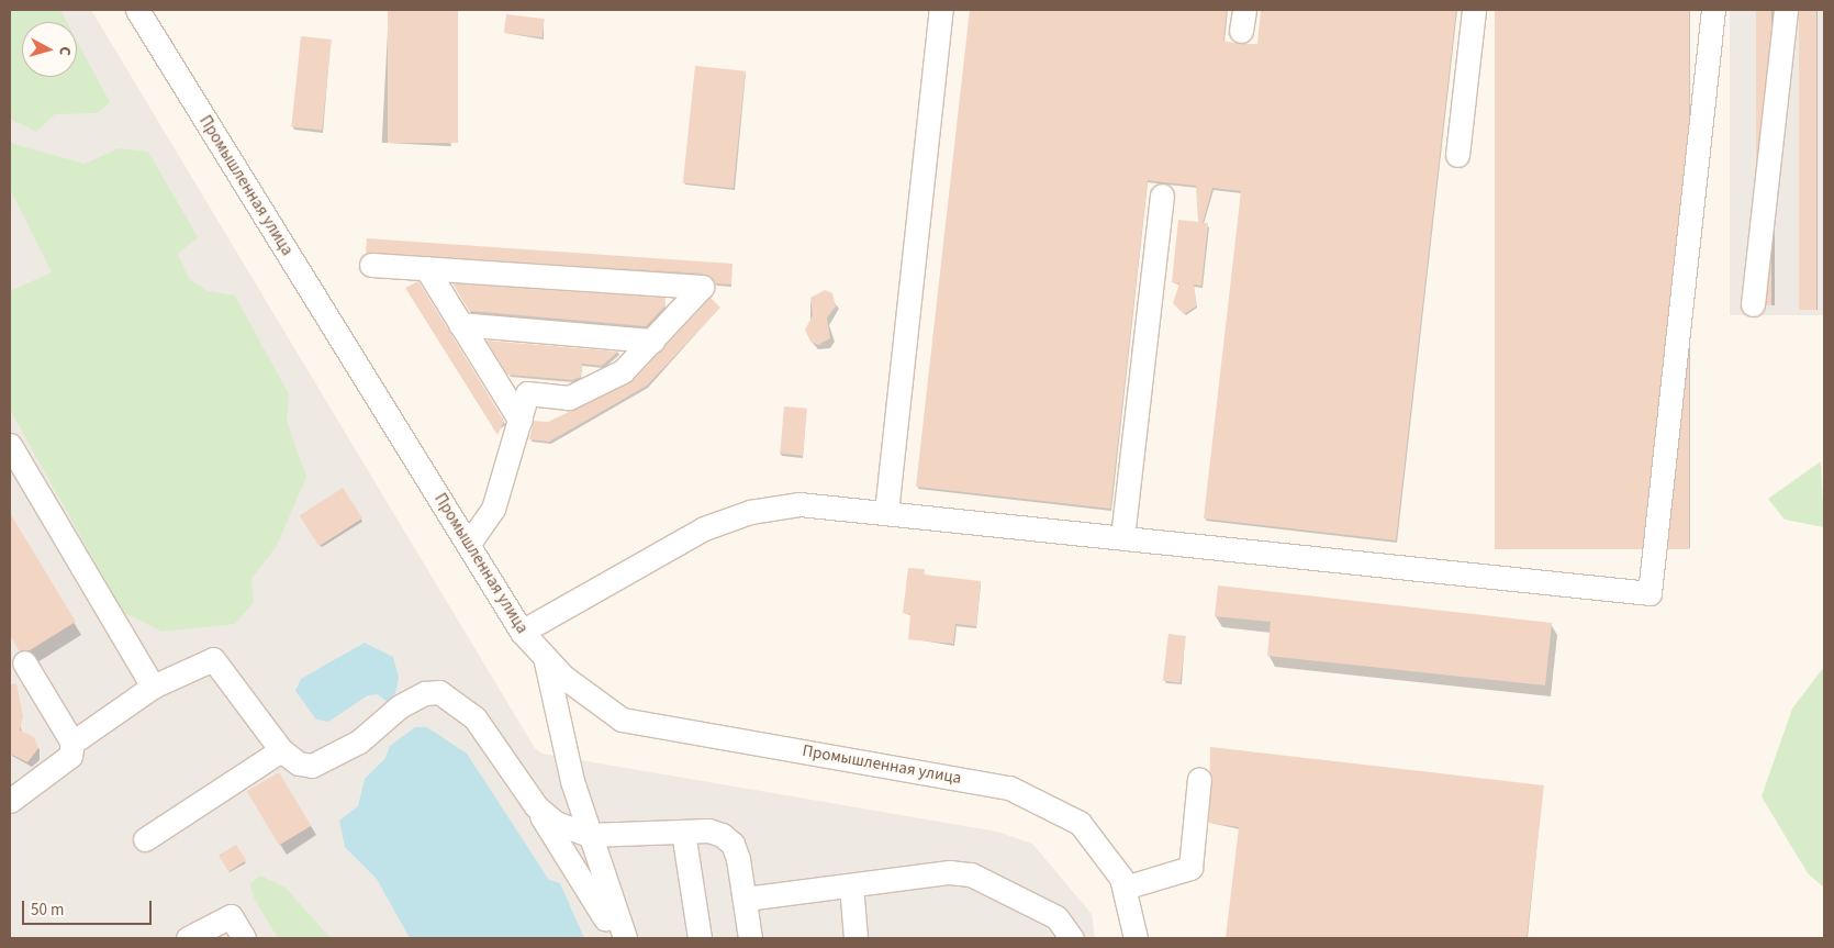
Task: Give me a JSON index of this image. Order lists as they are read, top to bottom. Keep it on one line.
{"streets":{"street":["Промышленная улица"]},"scale_bar":"50 m","north":"right"}
